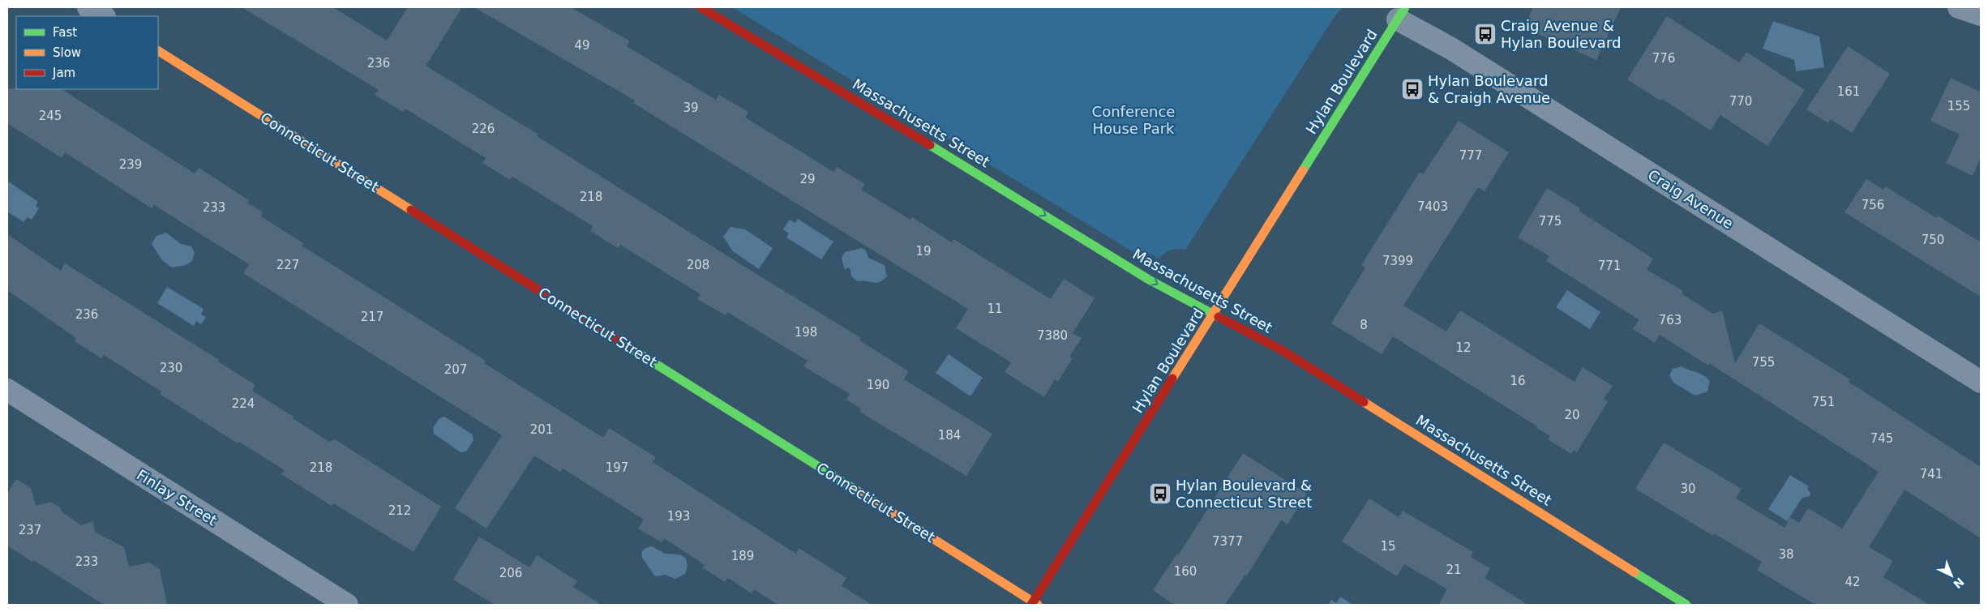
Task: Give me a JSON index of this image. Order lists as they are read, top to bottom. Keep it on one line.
{"streets":{"street":["Hylan Boulevard","Massachusetts Street","Connecticut Street","Craig Avenue","Finlay Street"]},"crossings":[["Hylan Boulevard","Massachusetts Street"],["Hylan Boulevard","Connecticut Street"],["Hylan Boulevard","Craig Avenue"]],"one_way":["Massachusetts Street"],"parks":["Conference House Park"],"places":{"bus stop":["Craig Avenue & Hylan Boulevard","Hylan Boulevard & Craigh Avenue","Hylan Boulevard & Connecticut Street"]},"house_numbers":["49","776","236","161","770","155","39","245","226","777","239","29","218","756","7403","233","775","750","19","7399","227","208","771","11","236","217","763","8","198","7380","12","755","230","207","16","190","751","224","20","201","184","745","218","197","741","30","212","193","237","7377","15","38","189","233","21","160","206","42"],"legend":["Fast","Slow","Jam"],"north":"bottom right"}
